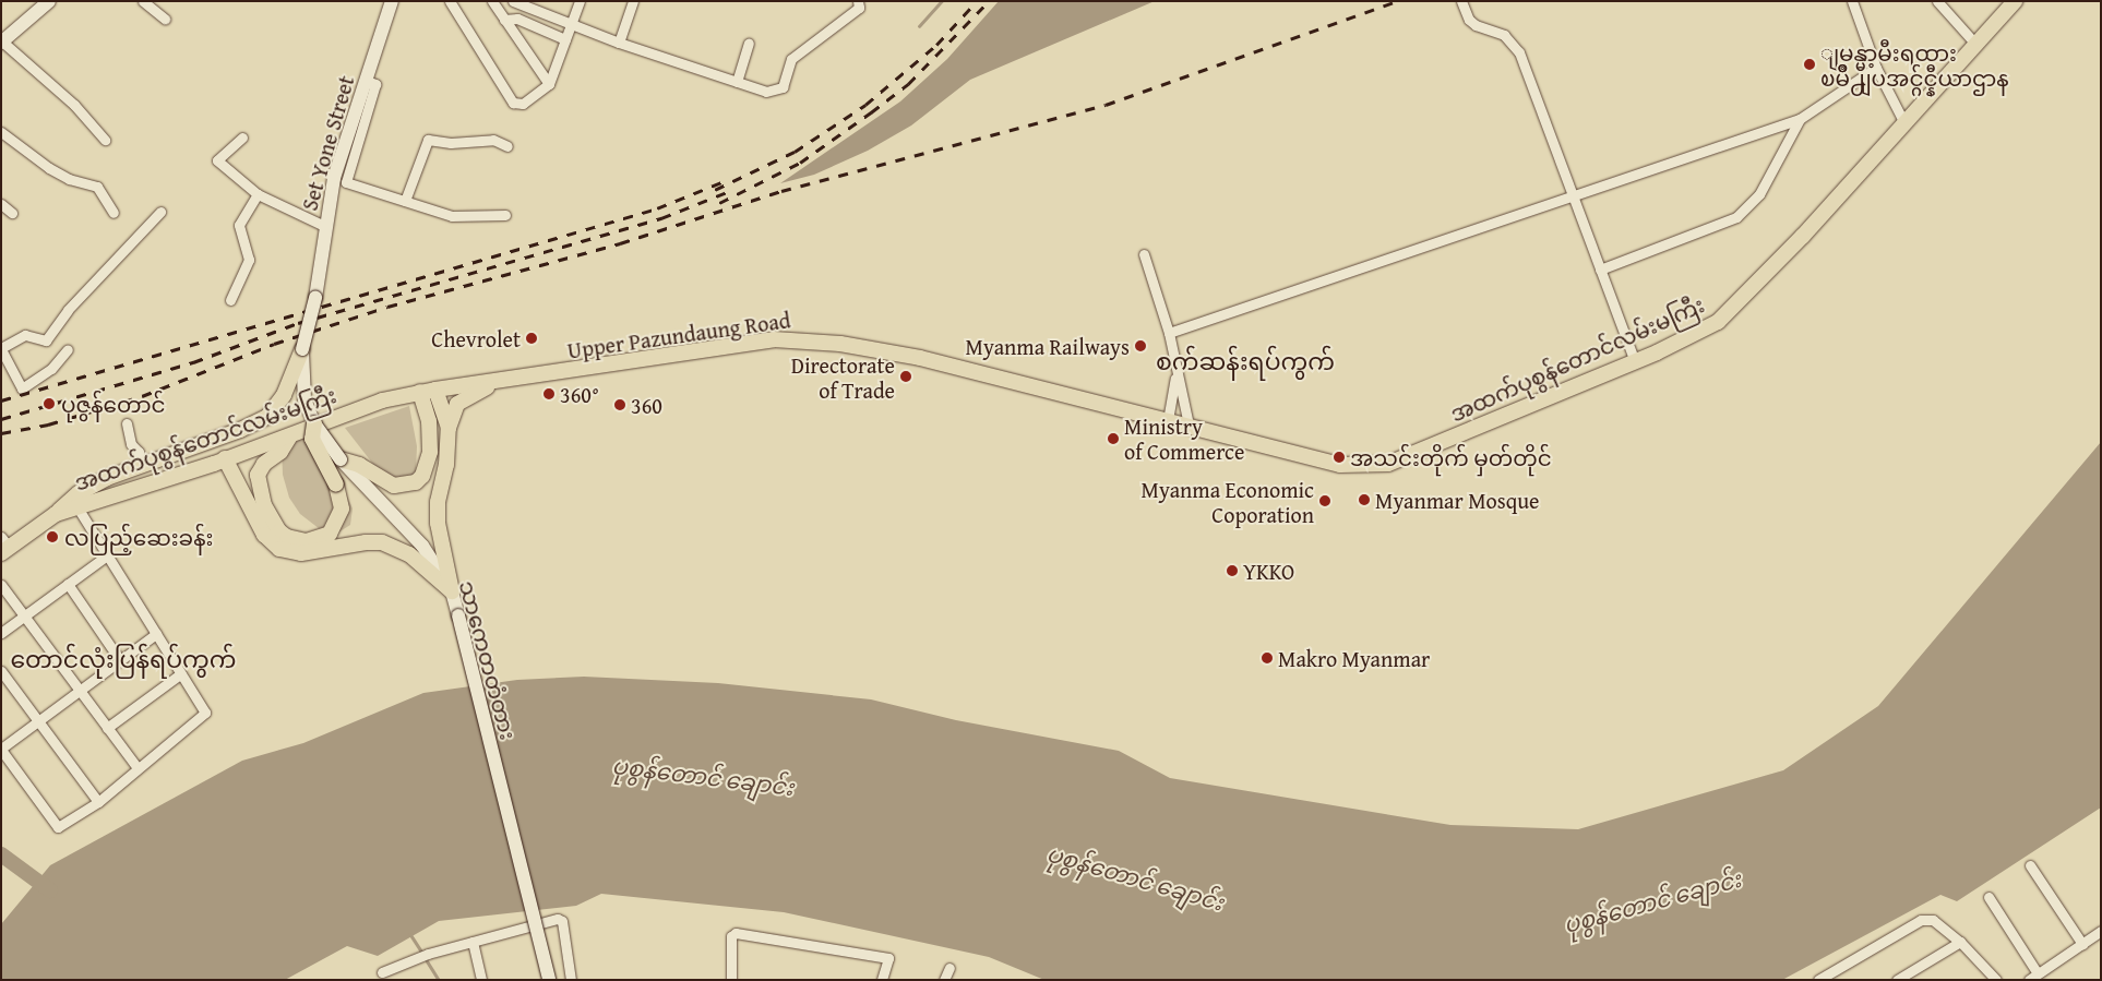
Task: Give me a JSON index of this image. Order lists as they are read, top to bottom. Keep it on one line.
{"streets":{"main road":["Set Yone Street","Upper Pazundaung Road","အထက်ပုစွန်တောင်လမ်းမကြီး","သာကေတတံတား"]},"crossings":[["Set Yone Street","သာကေတတံတား"],["Upper Pazundaung Road","အထက်ပုစွန်တောင်လမ်းမကြီး"]],"districts":["စက်ဆန်းရပ်ကွက်","တောင်လုံးပြန်ရပ်ကွက်"],"water":["ပုစွန်တောင် ချောင်း"],"places":["ျမန္မာ့မီးရထား ၿမိဳ႕ျပအင္ဂ်င္နီယာဌာန","Chevrolet","Myanma Railways","Directorate of Trade","360°","ပုဇွန်တောင်","360","Ministry of Commerce","အသင်းတိုက် မှတ်တိုင်","Myanmar Mosque","Myanma Economic Coporation","လပြည့်ဆေးခန်း","YKKO","Makro Myanmar"]}
